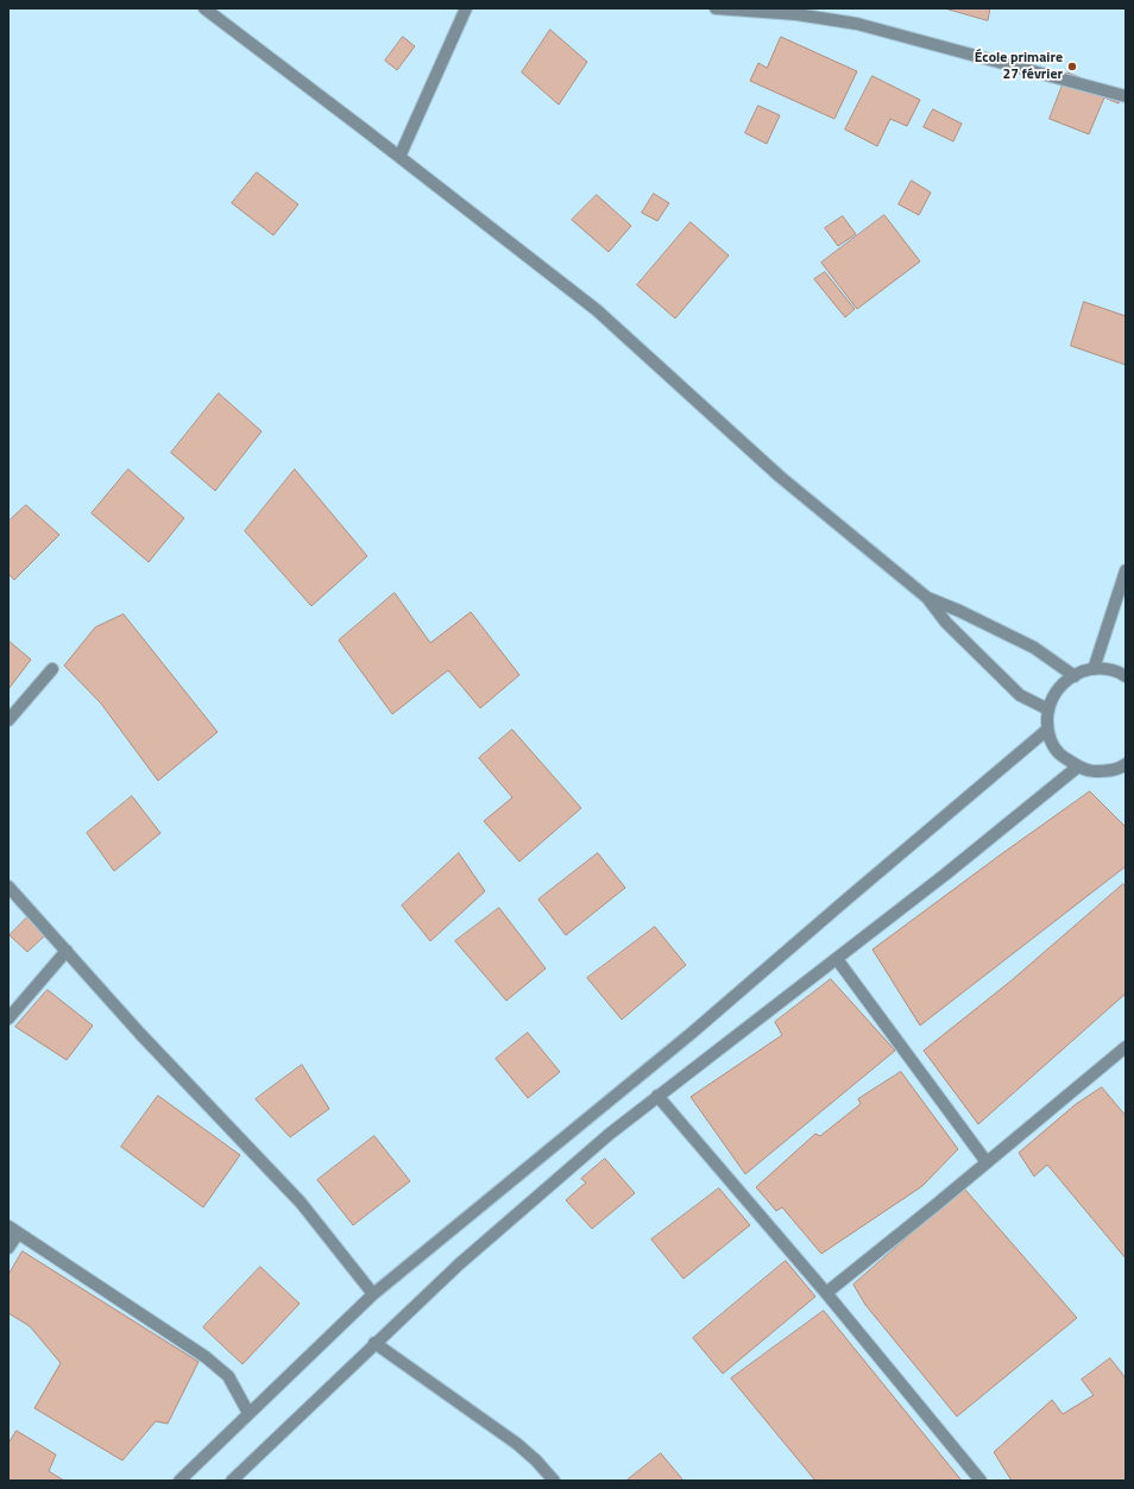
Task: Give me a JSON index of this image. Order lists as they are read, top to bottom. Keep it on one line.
{"places":["École primaire 27 février"]}
